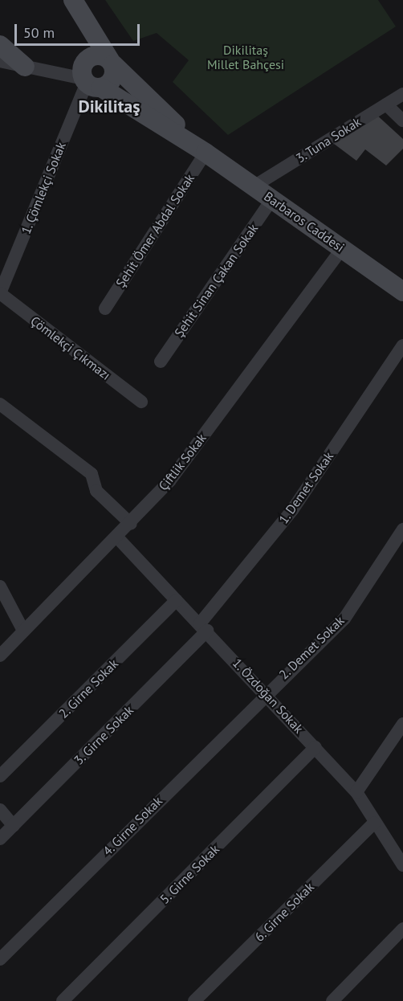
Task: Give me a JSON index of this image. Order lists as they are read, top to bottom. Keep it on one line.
{"streets":{"main road":["Barbaros Caddesi"],"street":["3. Tuna Sokak","1. Çömlekçi Sokak","Şehit Ömer Abdal Sokak","Şehit Sinan Çakan Sokak","Çömlekçi Çıkmazı","Çiftlik Sokak","1. Demet Sokak","2. Demet Sokak","2. Girne Sokak","1. Özdoğan Sokak","3. Girne Sokak","4. Girne Sokak","5. Girne Sokak","6. Girne Sokak"]},"crossings":[["3. Tuna Sokak","Barbaros Caddesi"],["1. Çömlekçi Sokak","Çömlekçi Çıkmazı"],["Barbaros Caddesi","Şehit Ömer Abdal Sokak"],["Barbaros Caddesi","Şehit Sinan Çakan Sokak"],["Barbaros Caddesi","Çiftlik Sokak"],["Çiftlik Sokak","1. Özdoğan Sokak"],["1. Demet Sokak","1. Özdoğan Sokak"],["1. Demet Sokak","3. Girne Sokak"],["2. Demet Sokak","1. Özdoğan Sokak"],["2. Demet Sokak","4. Girne Sokak"],["2. Girne Sokak","1. Özdoğan Sokak"],["1. Özdoğan Sokak","3. Girne Sokak"],["1. Özdoğan Sokak","4. Girne Sokak"],["1. Özdoğan Sokak","5. Girne Sokak"],["1. Özdoğan Sokak","6. Girne Sokak"]],"districts":["Dikilitaş"],"parks":["Dikilitaş Millet Bahçesi"],"scale_bar":"50 m"}
